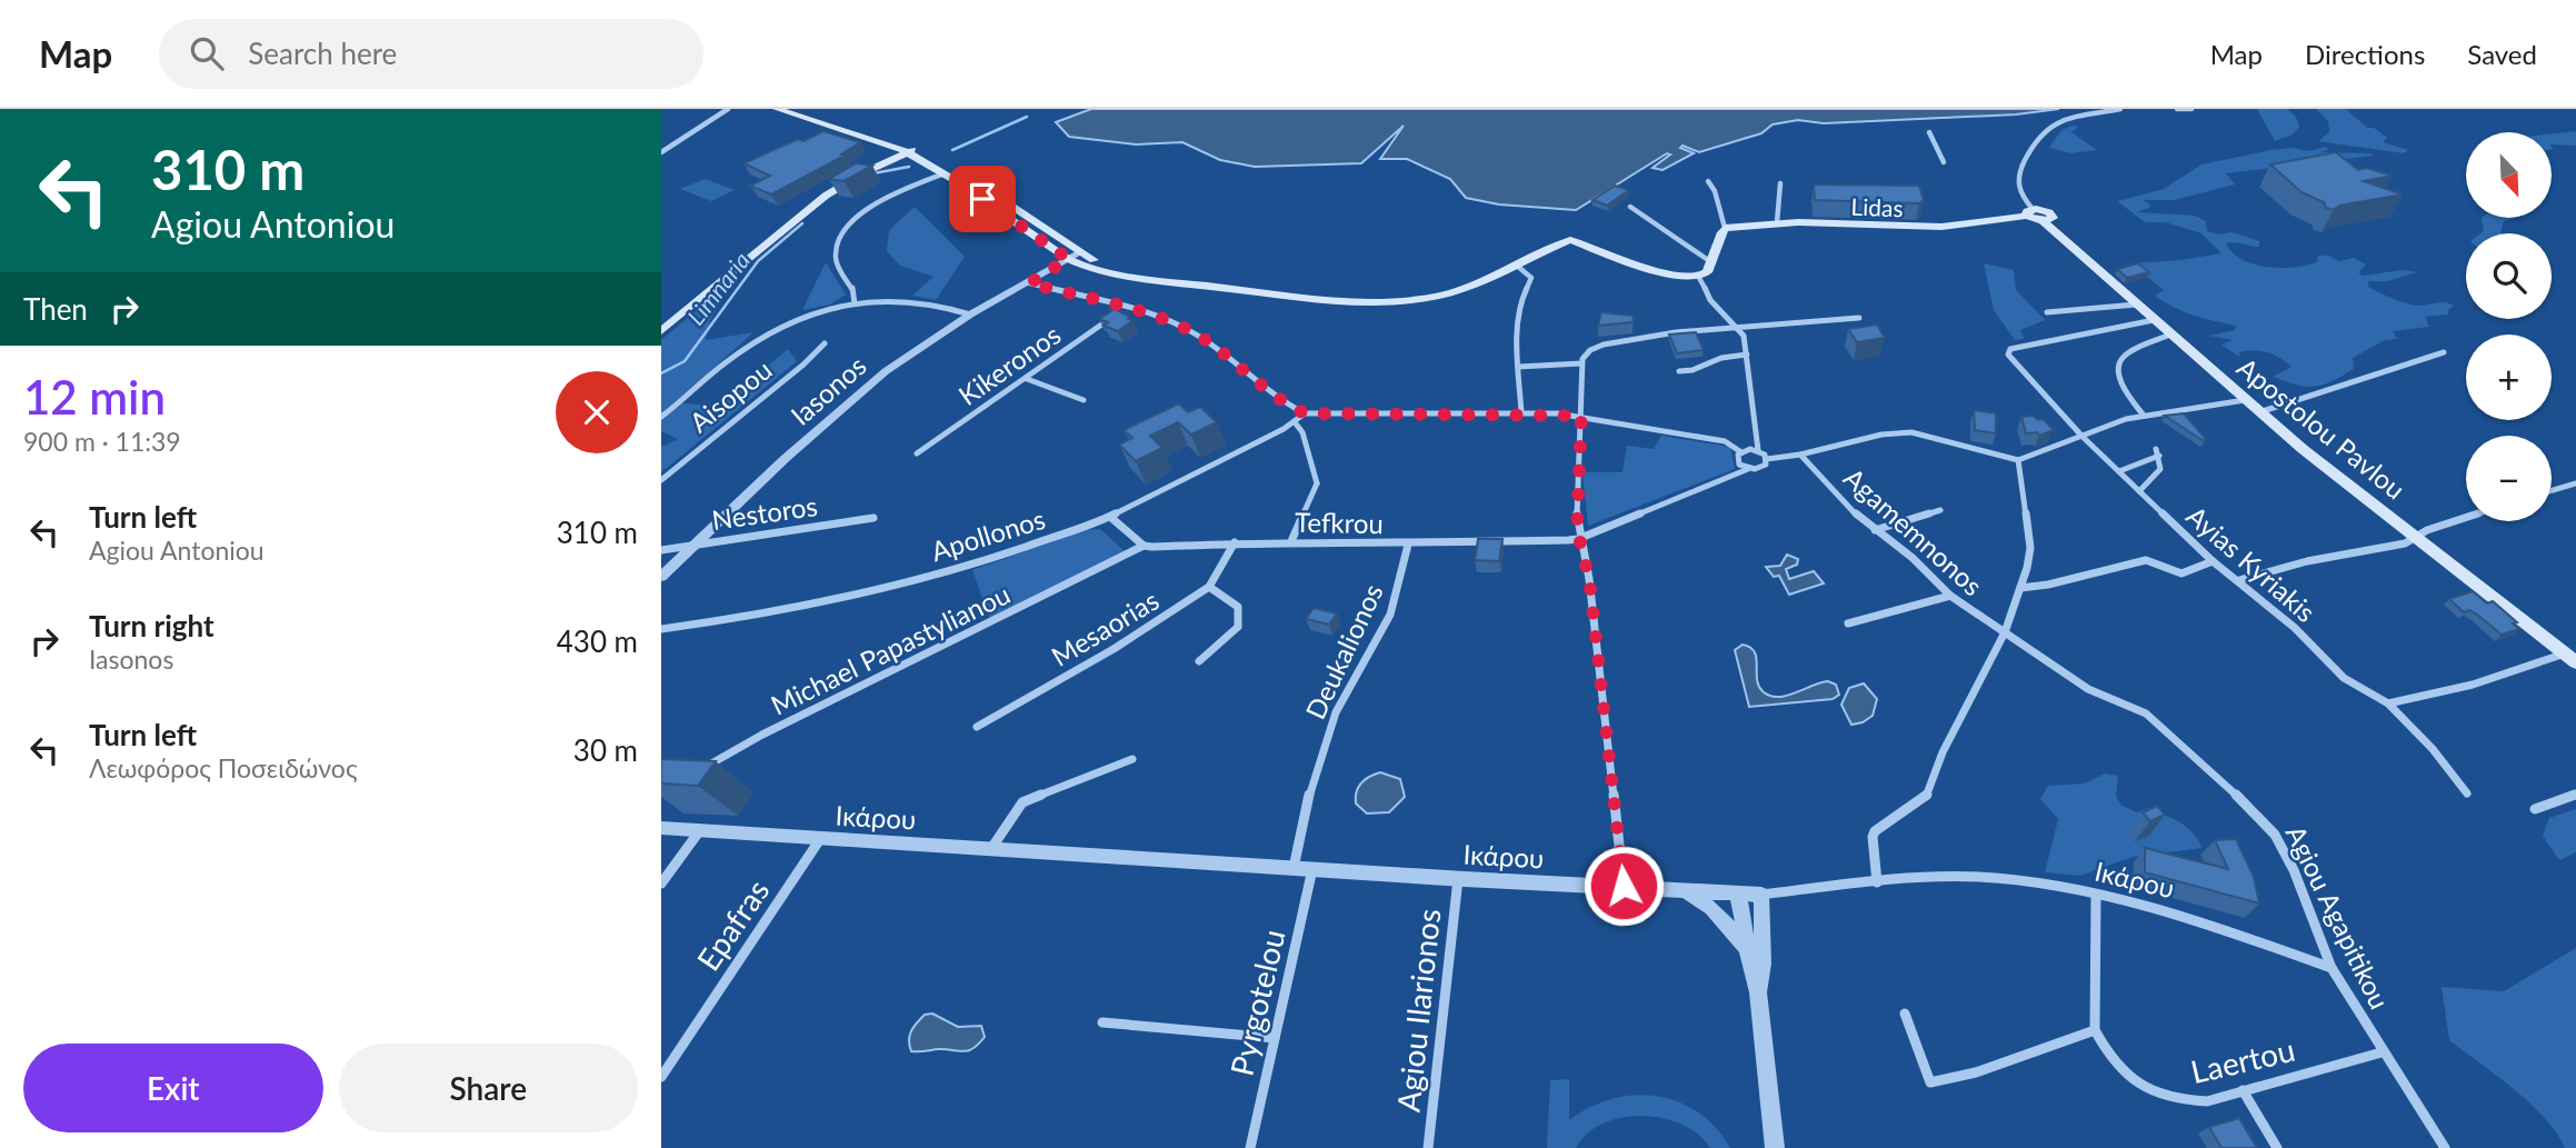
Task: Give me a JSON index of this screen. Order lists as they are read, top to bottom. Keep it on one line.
{"streets":{"main road":["Lidas","Apostolou Pavlou"],"street":["Kikeronos","Iasonos","Aisopou","Nestoros","Tefkrou","Agamemnonos","Apollonos","Ayias Kyriakis","Mesaorias","Michael Papastylianou","Deukalionos","Ικάρου","Agiou Agapitikou","Epafras","Pyrgotelou","Agiou Ilarionos","Laertou"]},"crossings":[["Lidas","Apostolou Pavlou"],["Iasonos","Nestoros"],["Apostolou Pavlou","Ayias Kyriakis"],["Tefkrou","Mesaorias"],["Tefkrou","Michael Papastylianou"],["Tefkrou","Deukalionos"],["Agamemnonos","Agiou Agapitikou"],["Deukalionos","Ικάρου"],["Ικάρου","Agiou Agapitikou"],["Ικάρου","Epafras"],["Ικάρου","Pyrgotelou"],["Ικάρου","Agiou Ilarionos"],["Agiou Agapitikou","Laertou"]],"water":["Limnaria"],"north":"bottom right","page":{"header":"Map","search":"Search here","nav":["Map","Directions","Saved"],"turn":["310 m","Agiou Antoniou"],"map_buttons":["+","−"],"then":"Then","heading":["12 min","900 m · 11:39"],"list":[{"name":"Turn left","note":"Agiou Antoniou","value":"310 m"},{"name":"Turn right","note":"Iasonos","value":"430 m"},{"name":"Turn left","note":"Λεωφόρος Ποσειδώνος","value":"30 m"}],"buttons":["Exit","Share"]}}
